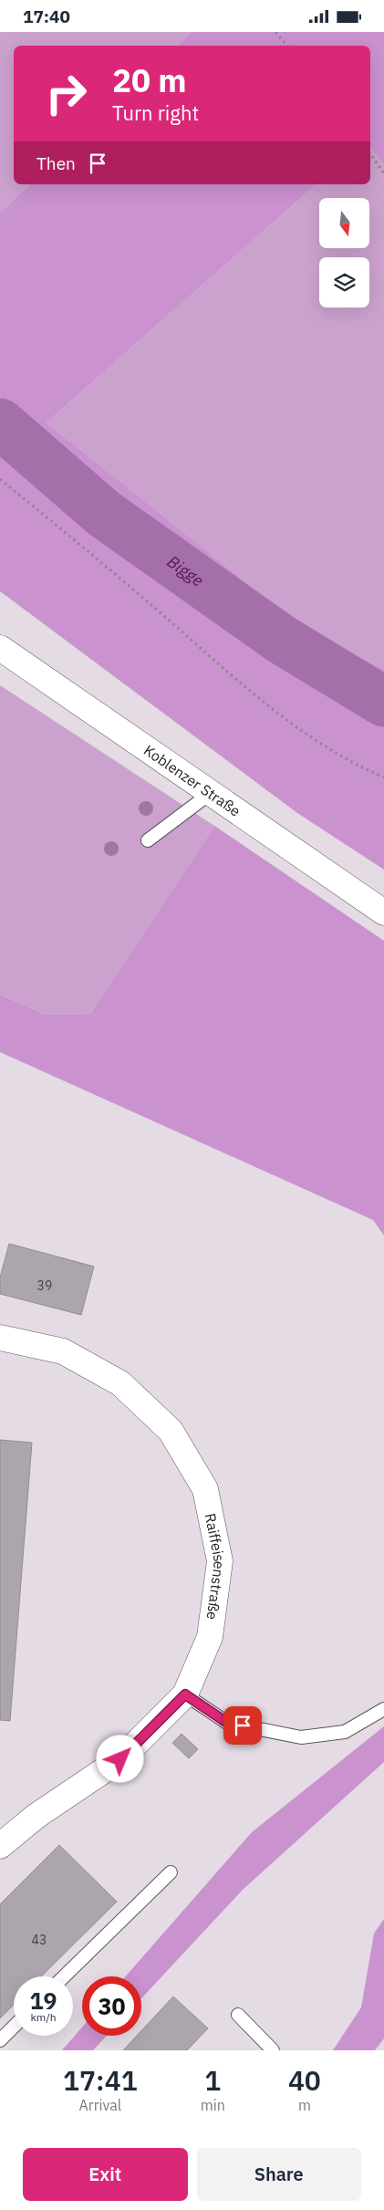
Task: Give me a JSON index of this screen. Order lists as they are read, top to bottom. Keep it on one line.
{"streets":{"street":["Koblenzer Straße","Raiffeisenstraße"]},"water":["Bigge"],"house_numbers":["39","43"],"north":"bottom","page":{"status":"17:40","turn":["20 m","Turn right"],"then":"Then","speed":"19 km/h","limit":"30","eta":["17:41","Arrival","1","min","40","m"],"buttons":["Exit","Share"]}}
